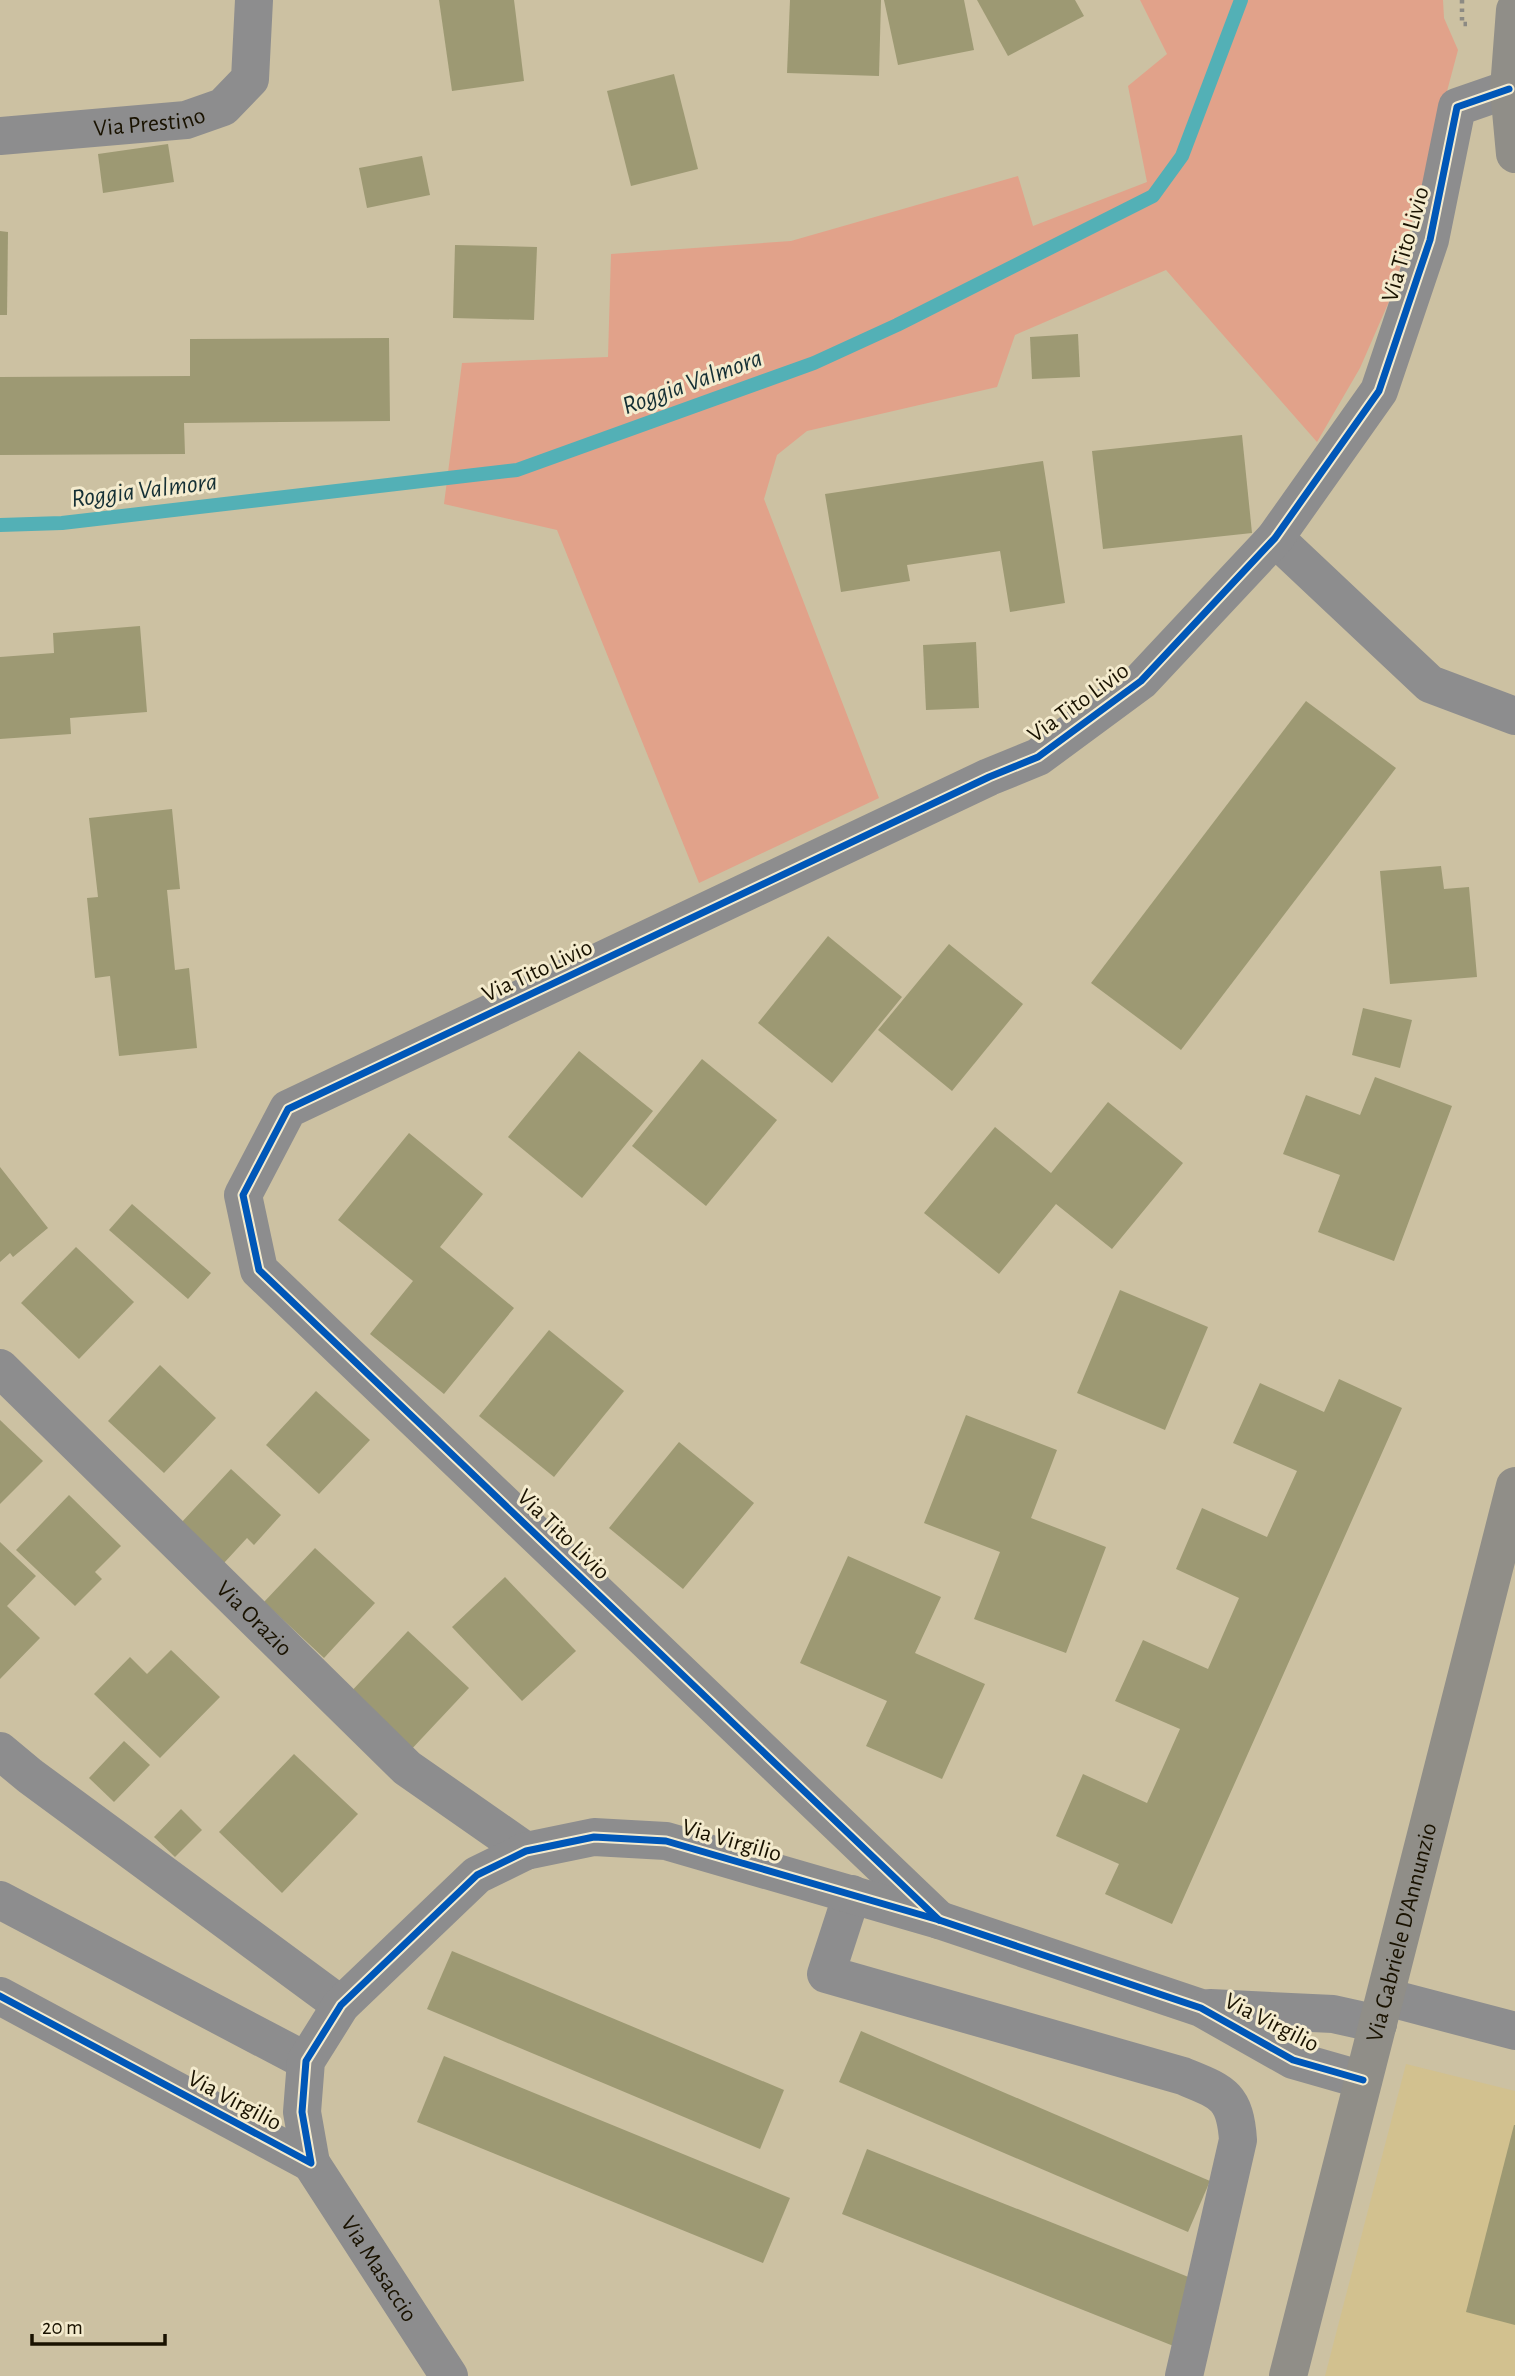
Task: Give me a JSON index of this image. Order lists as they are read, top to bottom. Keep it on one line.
{"streets":{"main road":["Via Gabriele D'Annunzio"],"street":["Via Prestino","Via Tito Livio","Via Orazio","Via Virgilio","Via Masaccio"]},"crossings":[["Via Tito Livio","Via Virgilio"],["Via Orazio","Via Virgilio"],["Via Virgilio","Via Gabriele D'Annunzio"],["Via Virgilio","Via Masaccio"]],"water":["Roggia Valmora"],"scale_bar":"20 m"}
